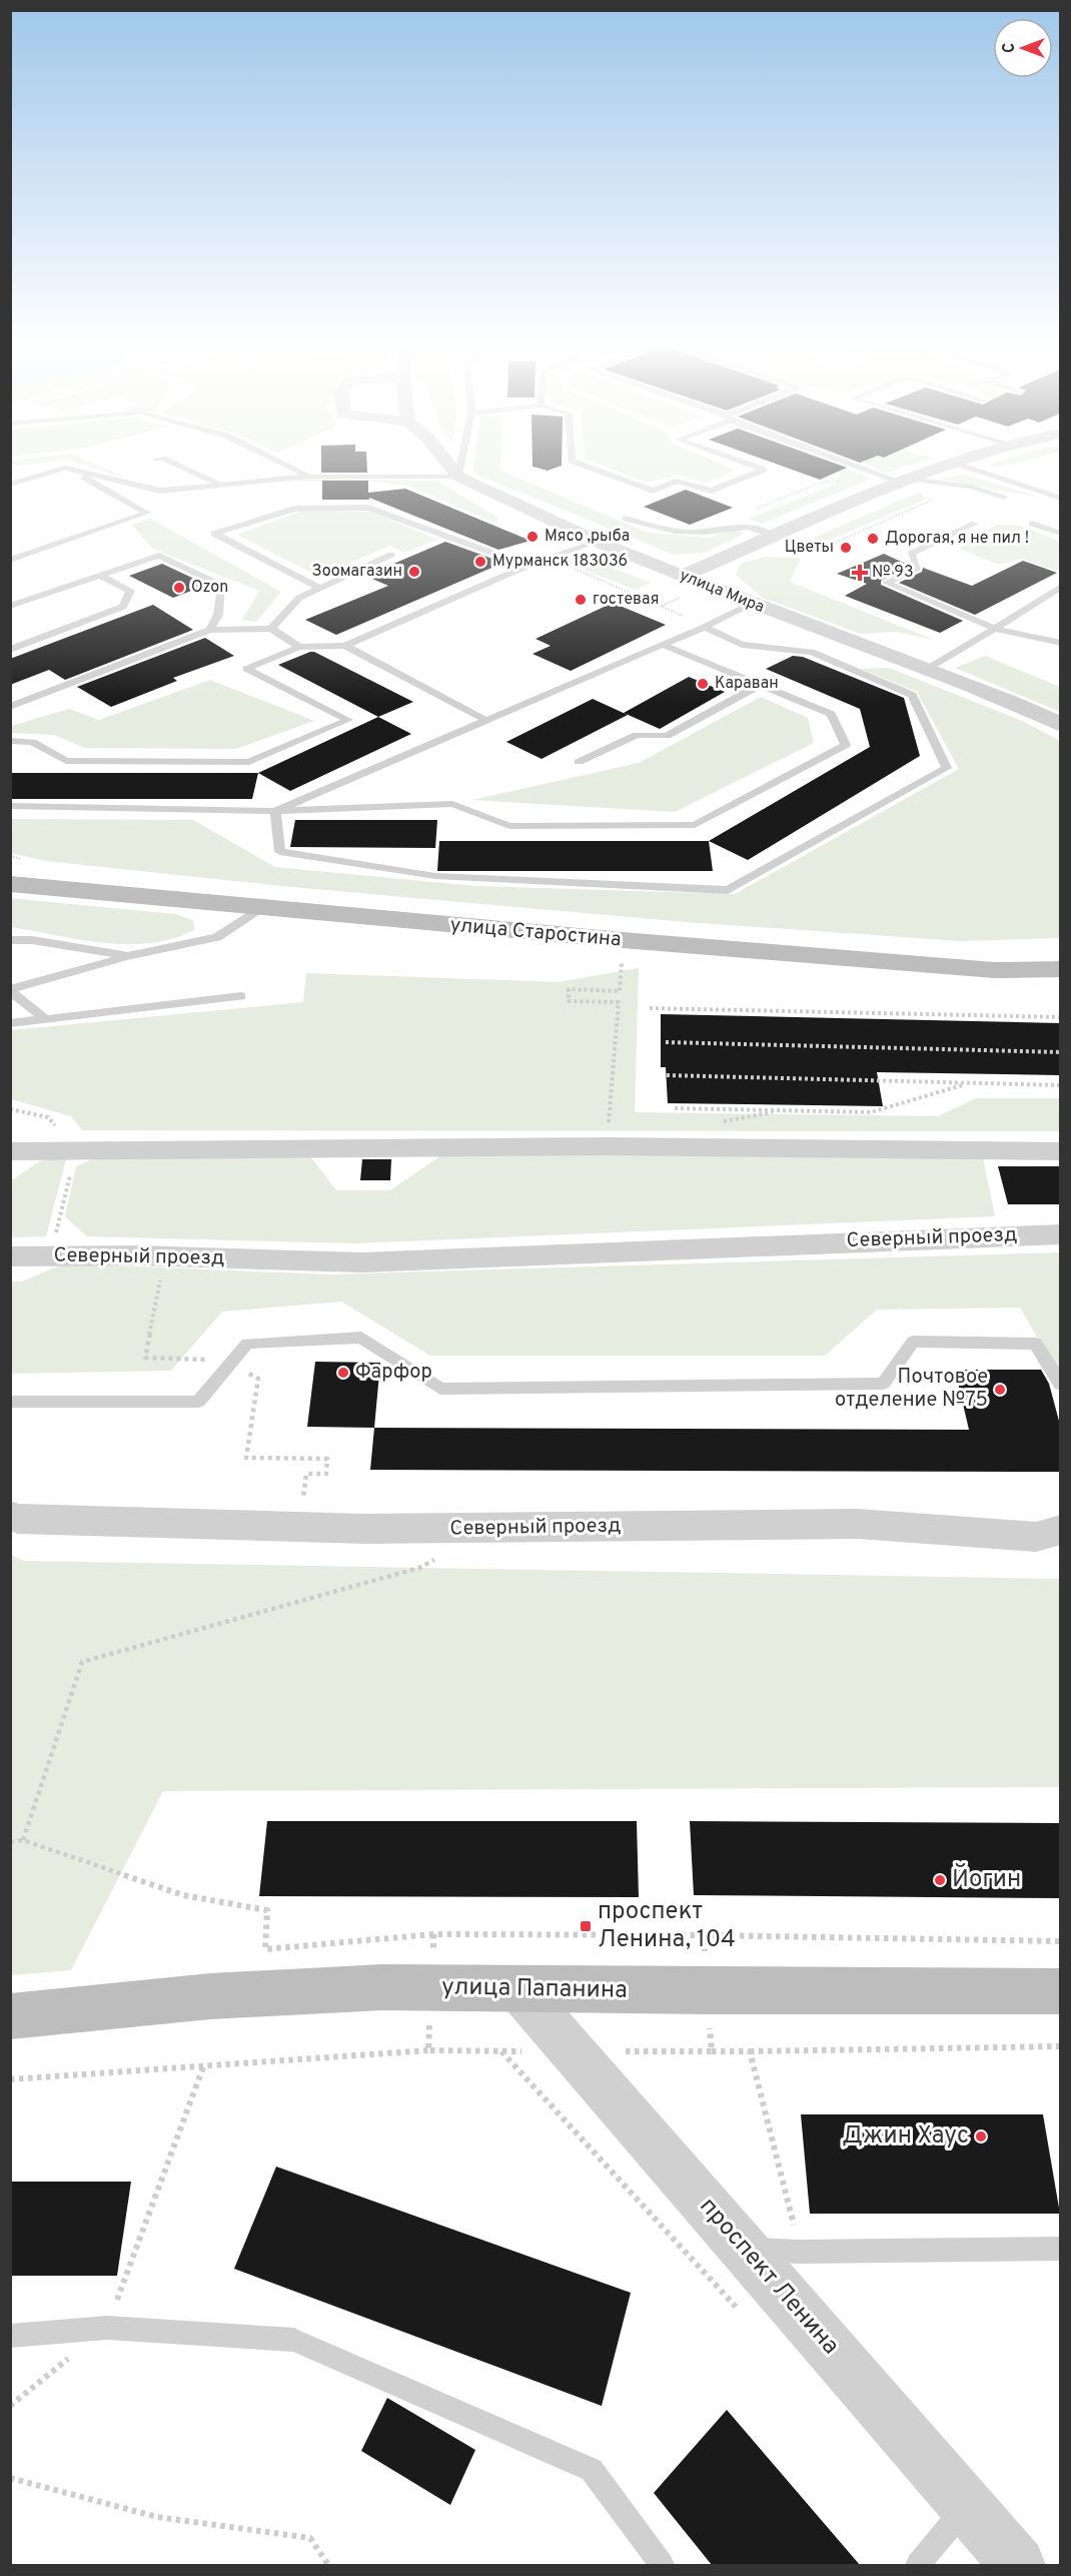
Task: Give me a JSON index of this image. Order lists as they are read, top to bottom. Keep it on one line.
{"streets":{"main road":["улица Старостина","улица Папанина"],"street":["улица Мира","Северный проезд","проспект Ленина"]},"crossings":[["улица Папанина","проспект Ленина"]],"places":{"other":["Мясо ,рыба","Дорогая, я не пил !","Цветы","Мурманск 183036","Зоомагазин","Ozon","гостевая","Караван","Фарфор","Почтовое отделение №75","Йогин","Джин Хаус"],"health":["№ 93"],"transit":["проспект Ленина, 104"]},"north":"left"}
